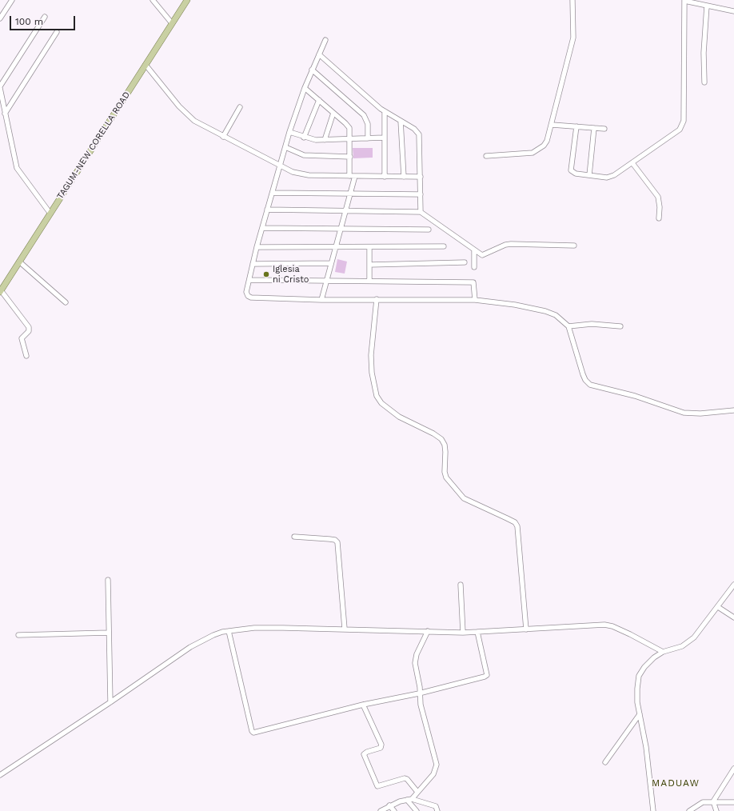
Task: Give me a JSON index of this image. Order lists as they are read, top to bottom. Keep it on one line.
{"streets":{"main road":["TAGUM-NEW CORELLA ROAD"]},"districts":["MADUAW"],"places":["Iglesia ni Cristo"],"scale_bar":"100 m"}
